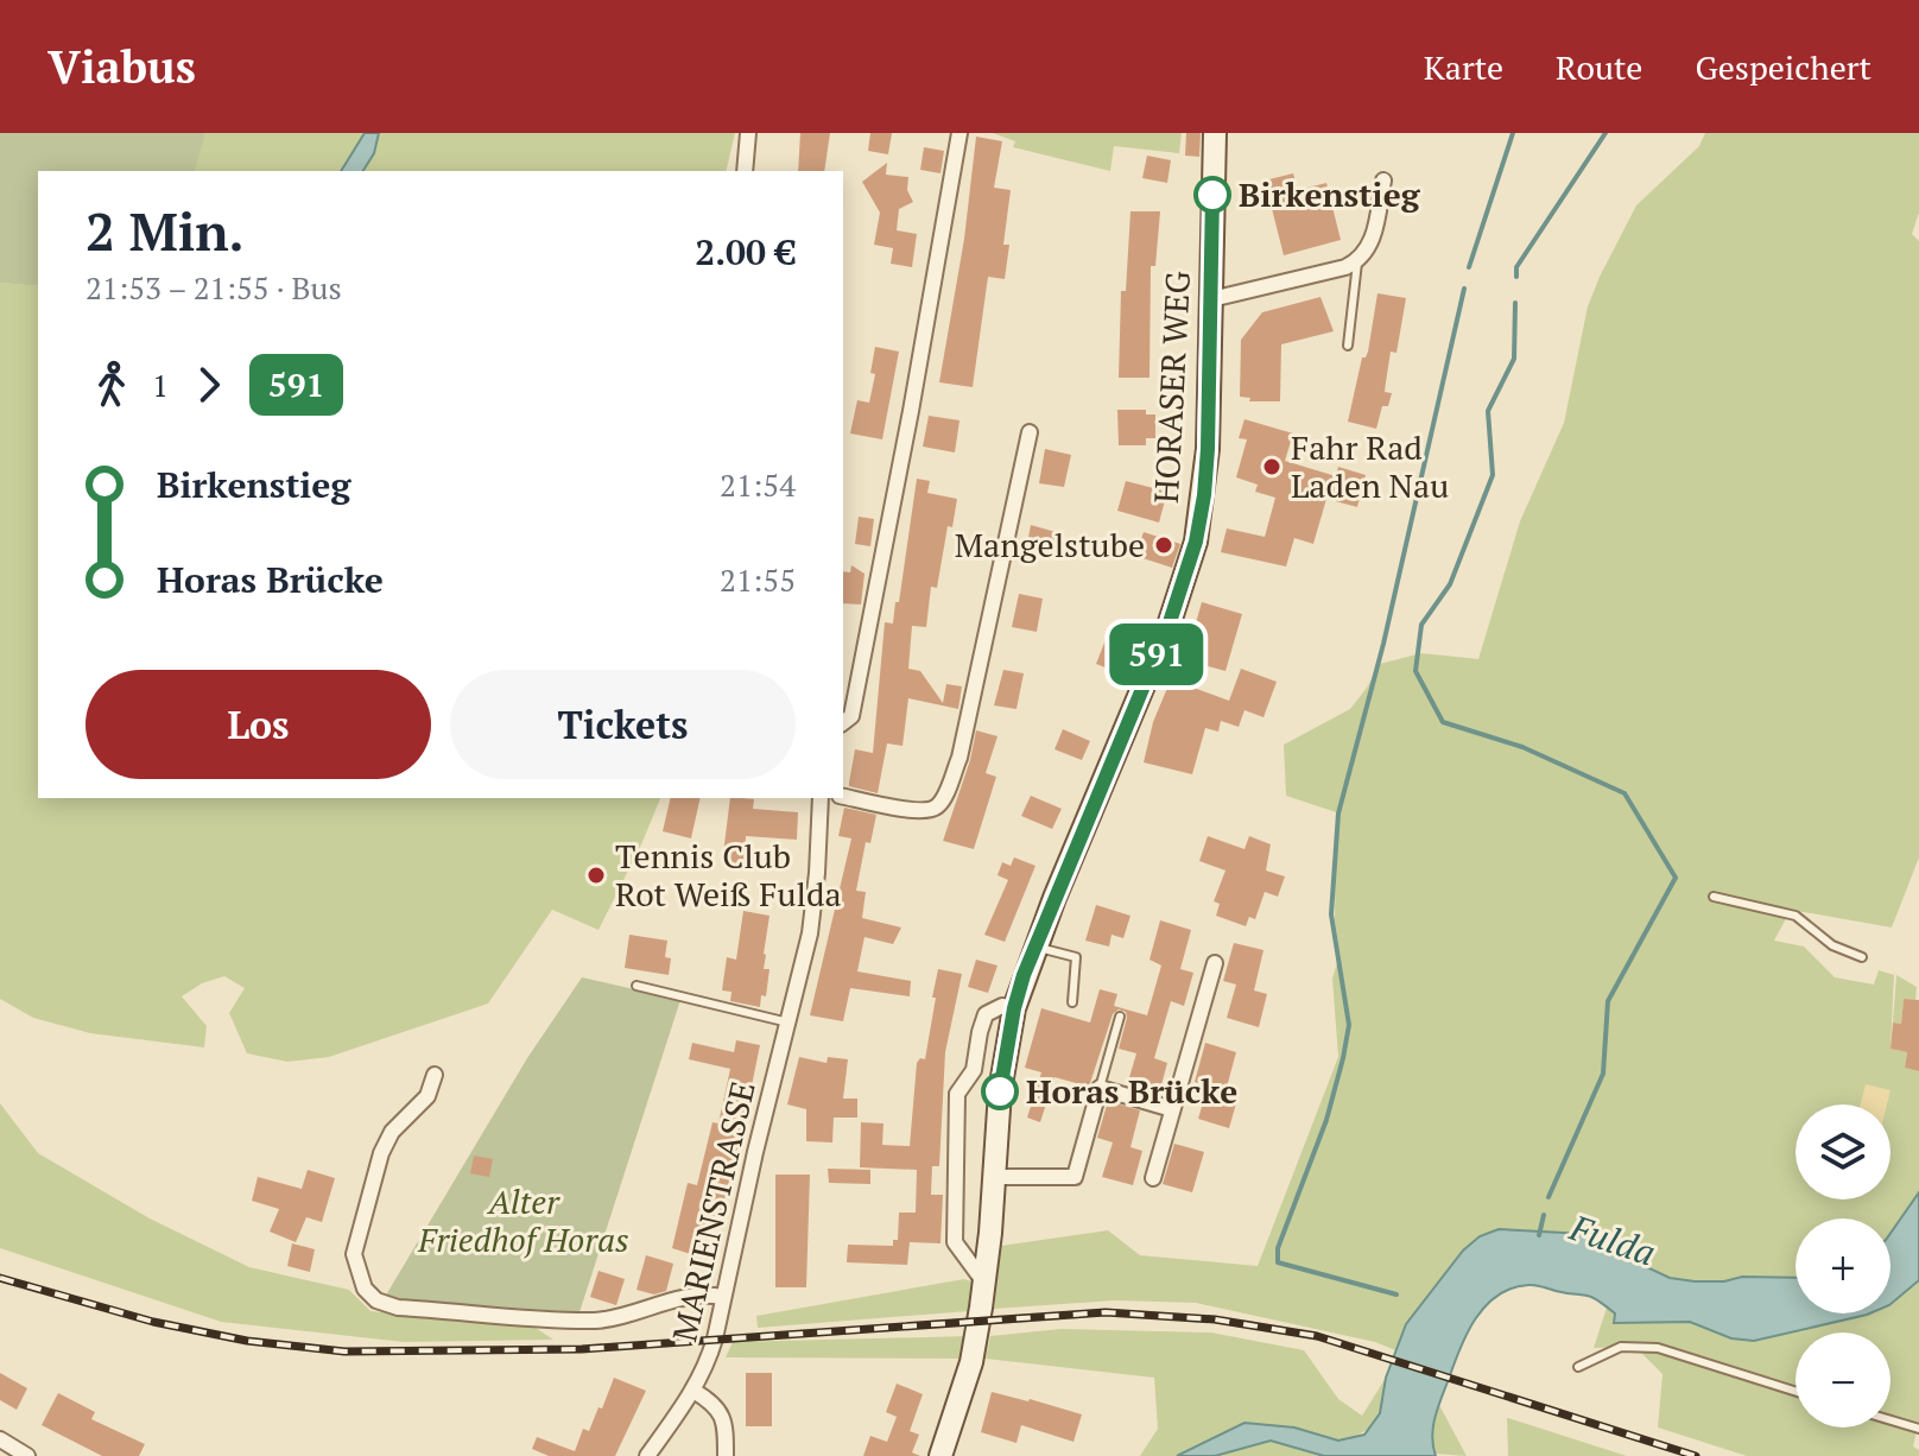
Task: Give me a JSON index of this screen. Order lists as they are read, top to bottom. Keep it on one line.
{"streets":{"main road":["HORASER WEG"],"street":["MARIENSTRASSE"]},"water":["Fulda"],"parks":["Alter Friedhof Horas"],"places":["Birkenstieg","Fahr Rad Laden Nau","Mangelstube","Tennis Club Rot Weiß Fulda","Horas Brücke"],"lines":["bus line 591"],"page":{"header":"Viabus","nav":["Karte","Route","Gespeichert"],"on_map":"591","heading":["2 Min.","21:53 – 21:55 · Bus","2.00 €"],"legs":["1","591"],"list":[{"name":"Birkenstieg","value":"21:54"},{"name":"Horas Brücke","value":"21:55"}],"buttons":["Los","Tickets"],"map_buttons":["+","−"]}}
